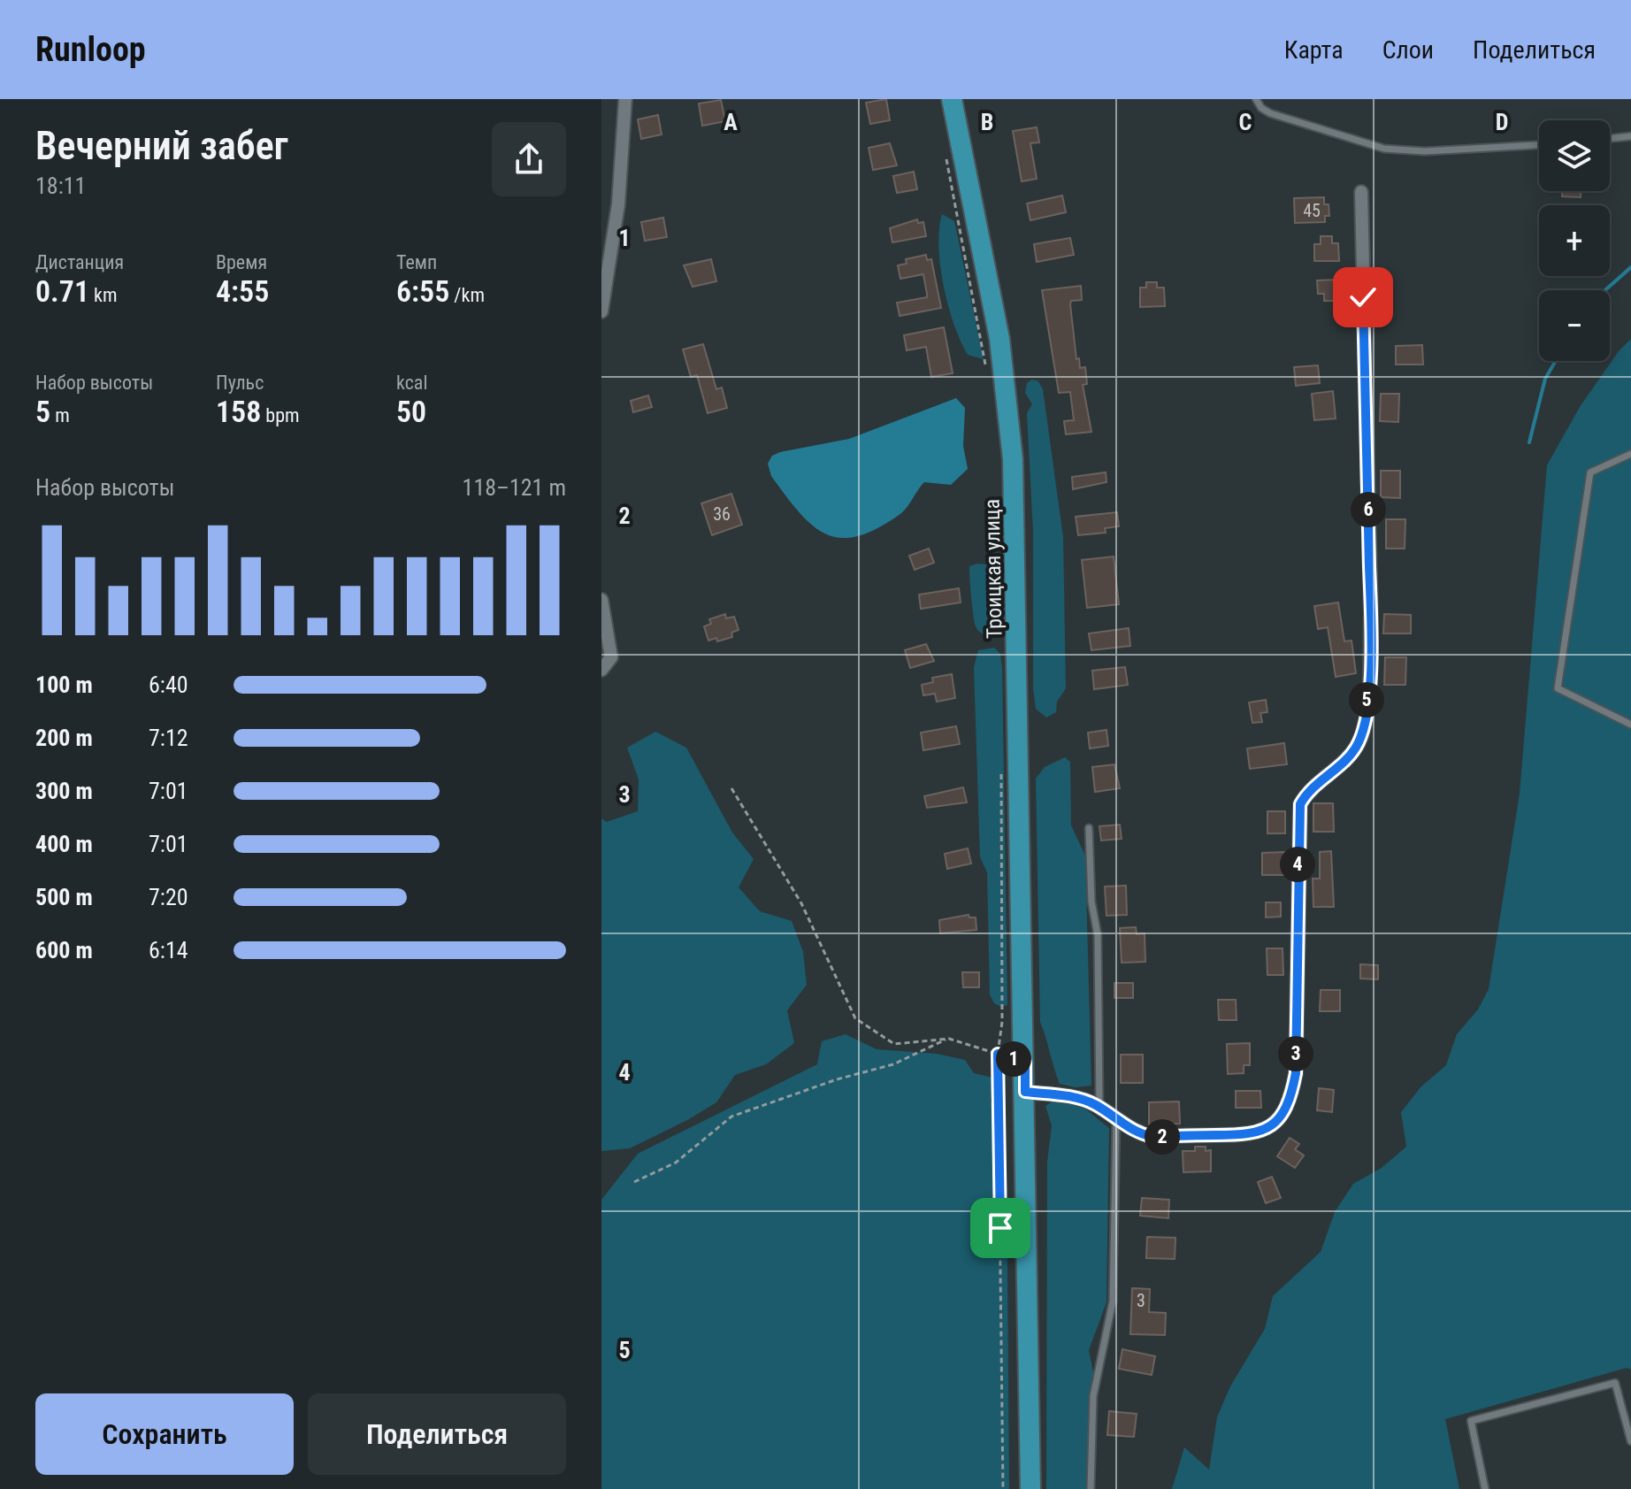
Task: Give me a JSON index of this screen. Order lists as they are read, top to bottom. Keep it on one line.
{"streets":{"main road":["Троицкая улица"]},"house_numbers":["45","36","3"],"page":{"header":"Runloop","nav":["Карта","Слои","Поделиться"],"heading":["Вечерний забег","18:11"],"map_buttons":["+","−"],"stats":[["Дистанция","0.71 km"],["Время","4:55"],["Темп","6:55 /km"],["Набор высоты","5 m"],["Пульс","158 bpm"],["kcal","50"]],"chart":["Набор высоты","118–121 m"],"pins":["6","5","4","3","1","2"],"list":[{"name":"100 m","note":"6:40"},{"name":"200 m","note":"7:12"},{"name":"300 m","note":"7:01"},{"name":"400 m","note":"7:01"},{"name":"500 m","note":"7:20"},{"name":"600 m","note":"6:14"}],"buttons":["Сохранить","Поделиться"]},"grid":{"columns":["A","B","C","D"],"rows":["1","2","3","4","5"]}}
